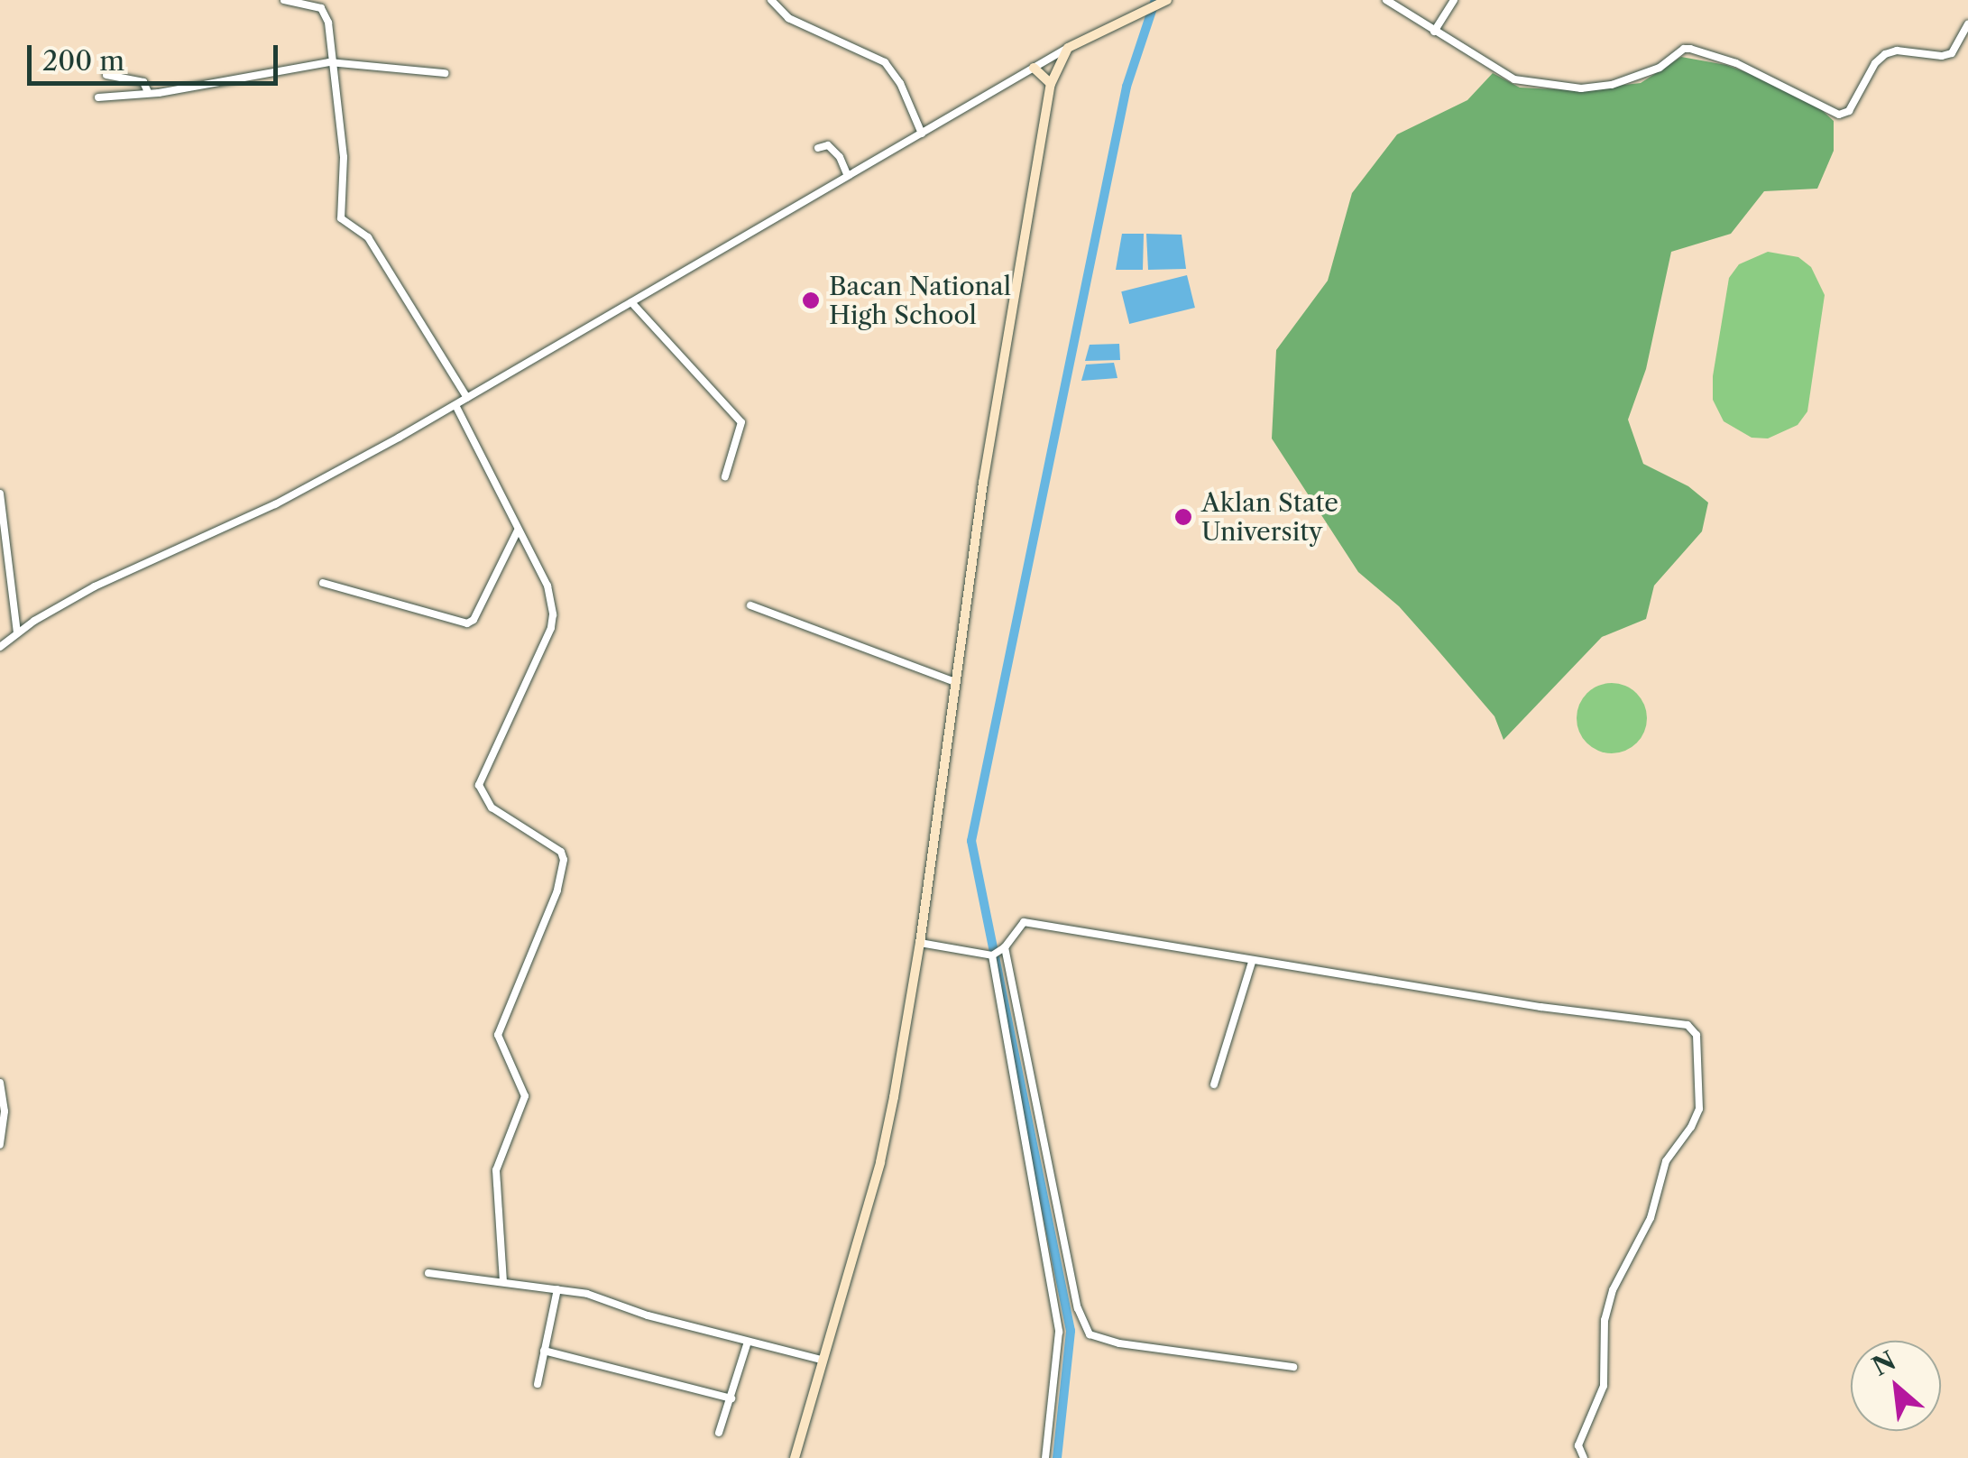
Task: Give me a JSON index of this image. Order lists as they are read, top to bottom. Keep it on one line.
{"places":["Bacan National High School","Aklan State University"],"scale_bar":"200 m","north":"top left"}
